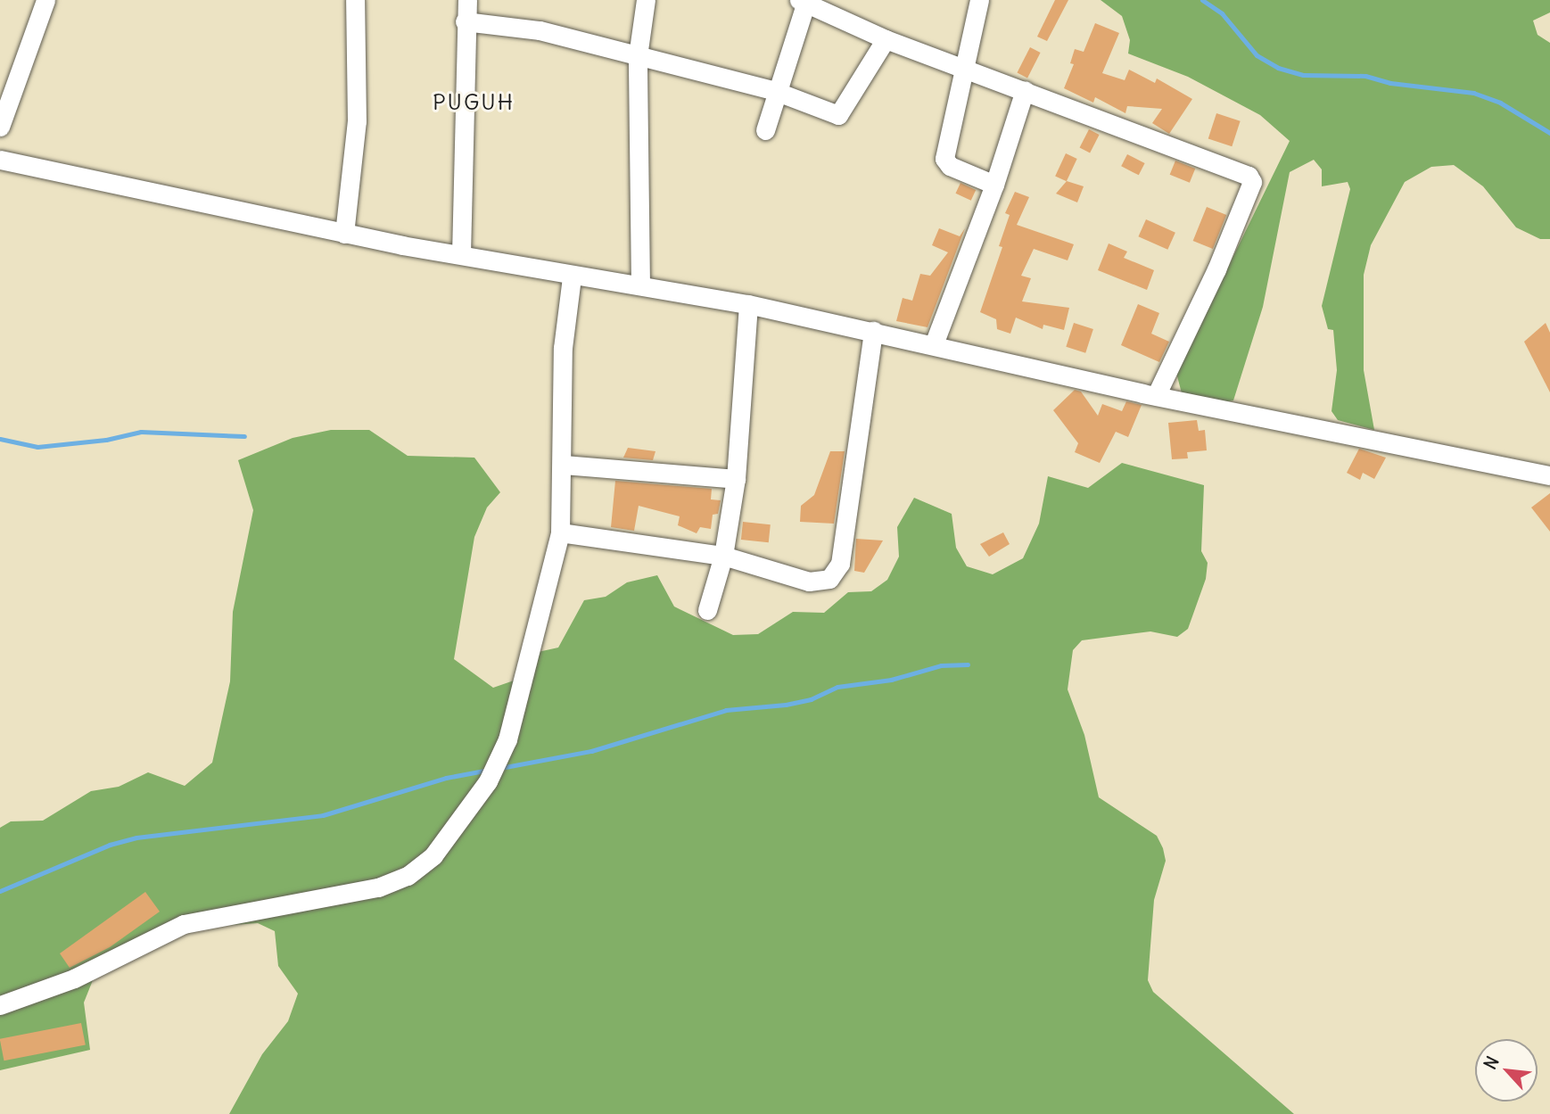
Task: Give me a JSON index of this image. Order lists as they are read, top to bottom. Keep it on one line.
{"districts":["PUGUH"],"north":"top left"}
